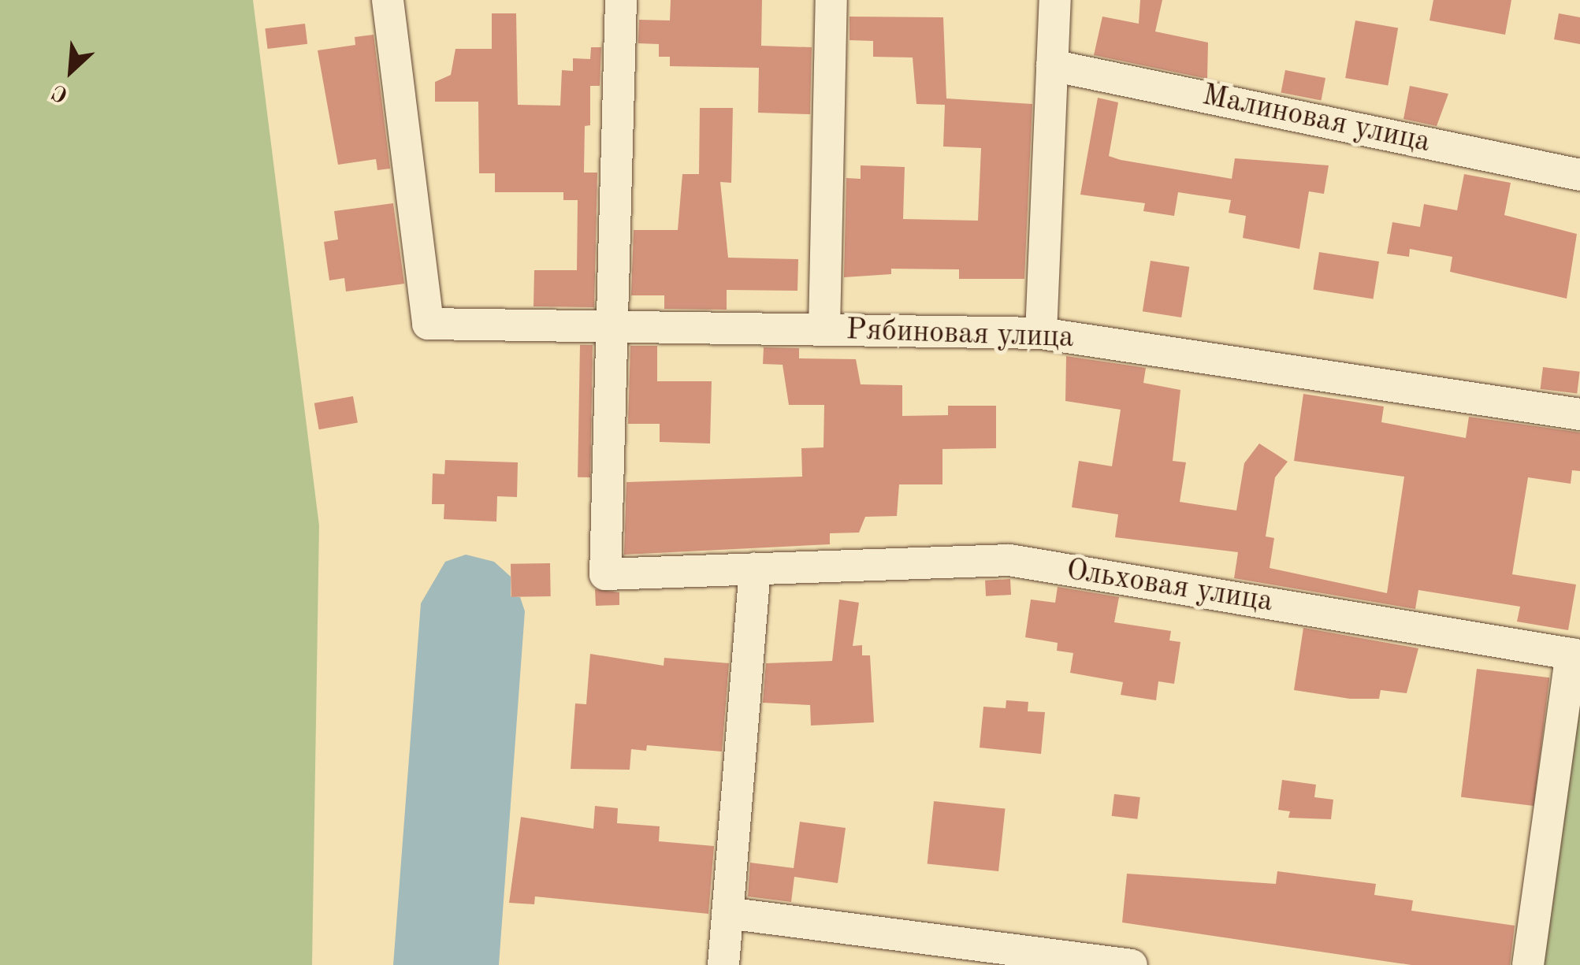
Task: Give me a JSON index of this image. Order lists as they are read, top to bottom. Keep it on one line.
{"streets":{"street":["Малиновая улица","Рябиновая улица","Ольховая улица"]},"crossings":[["Рябиновая улица","Ольховая улица"]],"north":"bottom left"}
